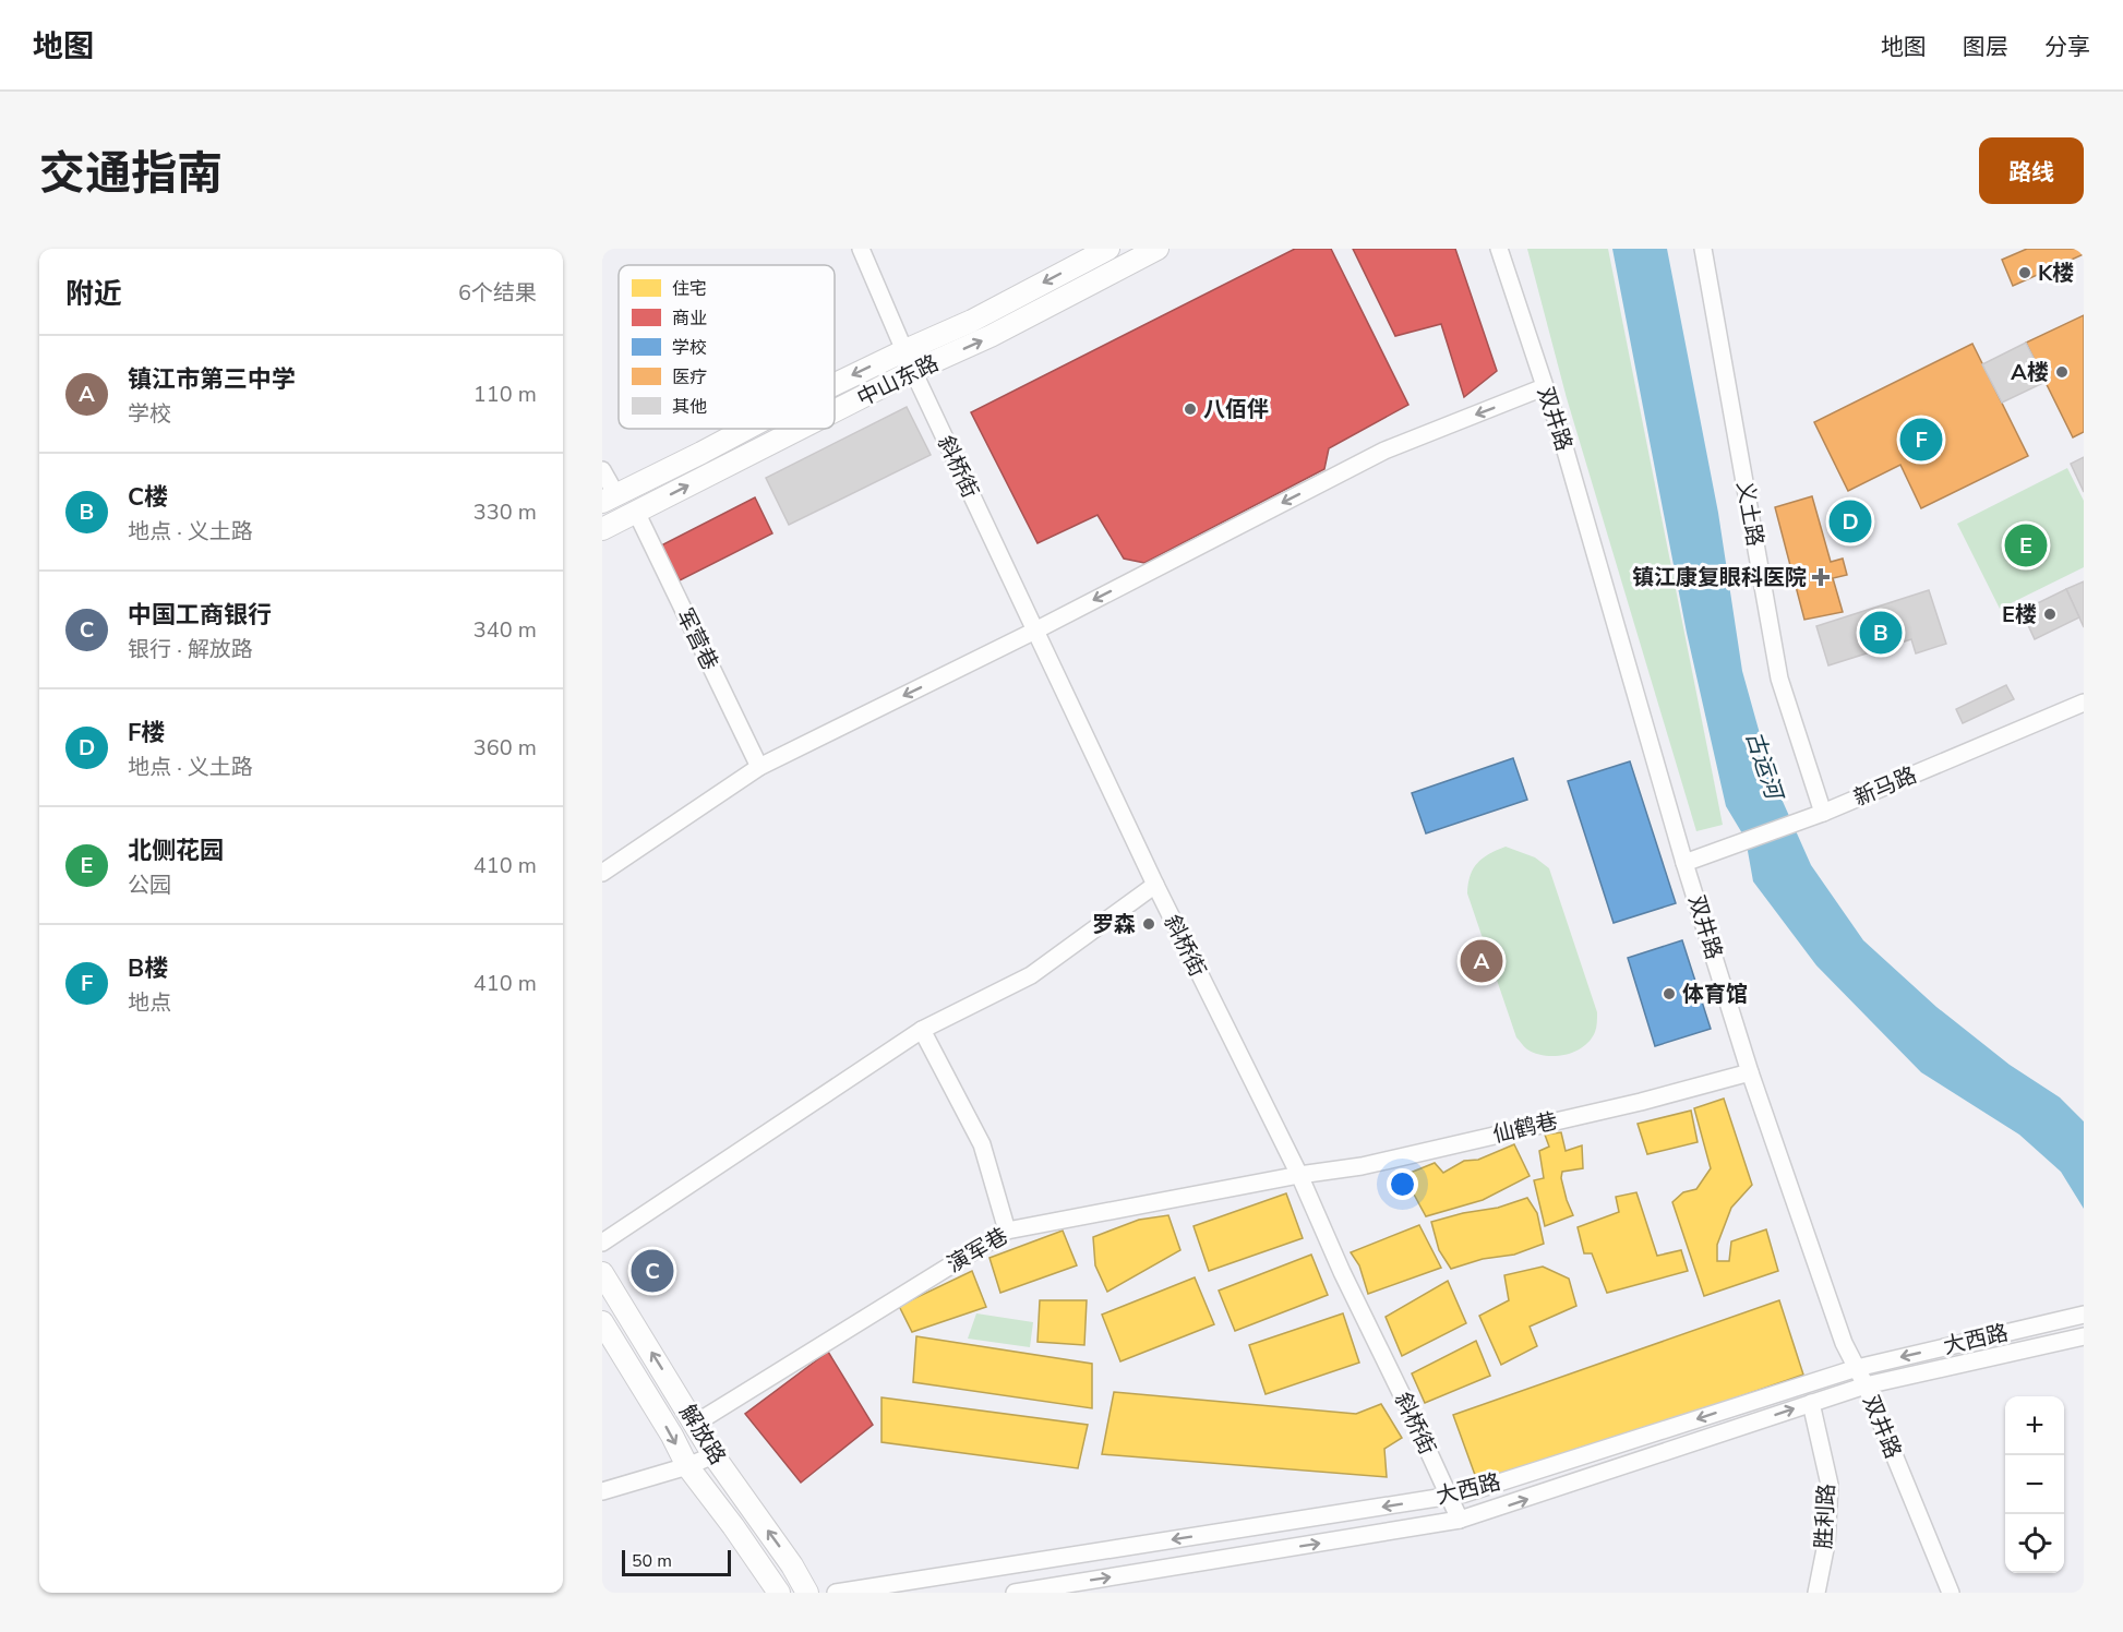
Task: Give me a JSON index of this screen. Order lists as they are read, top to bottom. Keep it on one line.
{"streets":{"main road":["中山东路","解放路"],"street":["双井路","斜桥街","义土路","军营巷","新马路","仙鹤巷","演军巷","大西路","胜利路"]},"crossings":[["中山东路","斜桥街"],["中山东路","军营巷"],["双井路","新马路"],["双井路","仙鹤巷"],["双井路","大西路"],["斜桥街","仙鹤巷"],["斜桥街","演军巷"],["斜桥街","大西路"],["义土路","新马路"],["仙鹤巷","演军巷"],["演军巷","解放路"],["大西路","胜利路"]],"water":["古运河"],"places":{"other":["K楼","A楼","八佰伴","E楼","罗森","体育馆"],"health":["镇江康复眼科医院"]},"legend":["住宅","商业","学校","医疗","其他"],"scale_bar":"50 m","page":{"header":"地图","nav":["地图","图层","分享"],"title":"交通指南","buttons":"路线","heading":["附近","6个结果"],"list":[{"mark":"A","name":"镇江市第三中学","note":"学校","value":"110 m"},{"mark":"B","name":"C楼","note":"地点 · 义土路","value":"330 m"},{"mark":"C","name":"中国工商银行","note":"银行 · 解放路","value":"340 m"},{"mark":"D","name":"F楼","note":"地点 · 义土路","value":"360 m"},{"mark":"E","name":"北侧花园","note":"公园","value":"410 m"},{"mark":"F","name":"B楼","note":"地点","value":"410 m"}],"pins":["F","D","E","B","A","C"],"map_buttons":["+","−"],"scale":"50 m"}}
